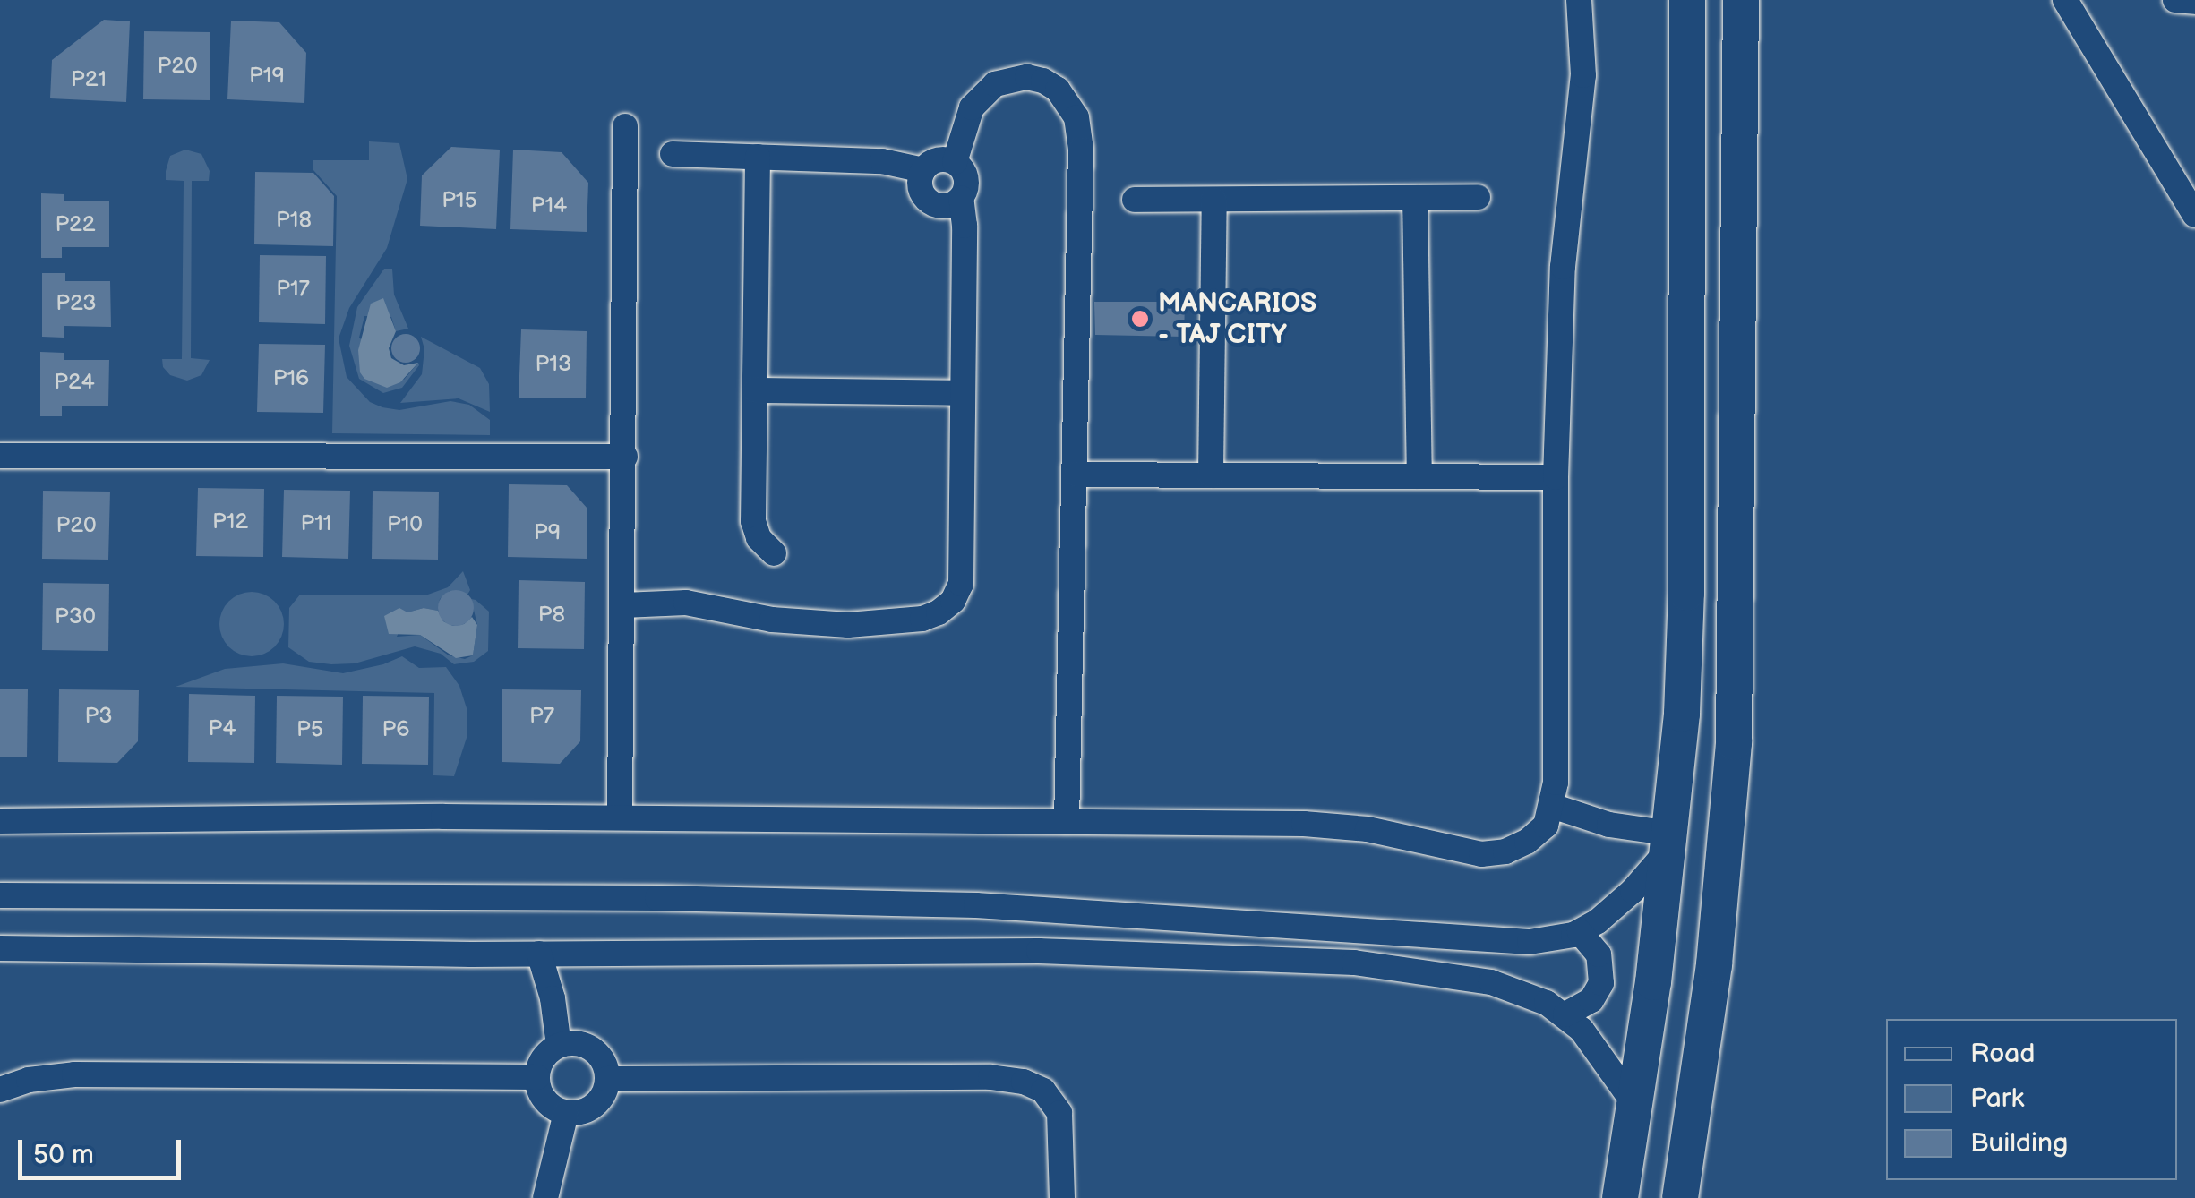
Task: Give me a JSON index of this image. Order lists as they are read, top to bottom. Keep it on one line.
{"places":["MANCARIOS - TAJ CITY"],"house_numbers":["P20","P19","P21","P15","P14","P18","P22","P17","P23","P13","P16","P24","P12","P11","P10","P20","P9","P8","P30","P3","P7","P4","P5","P6"],"legend":["Road","Park","Building"],"scale_bar":"50 m"}
